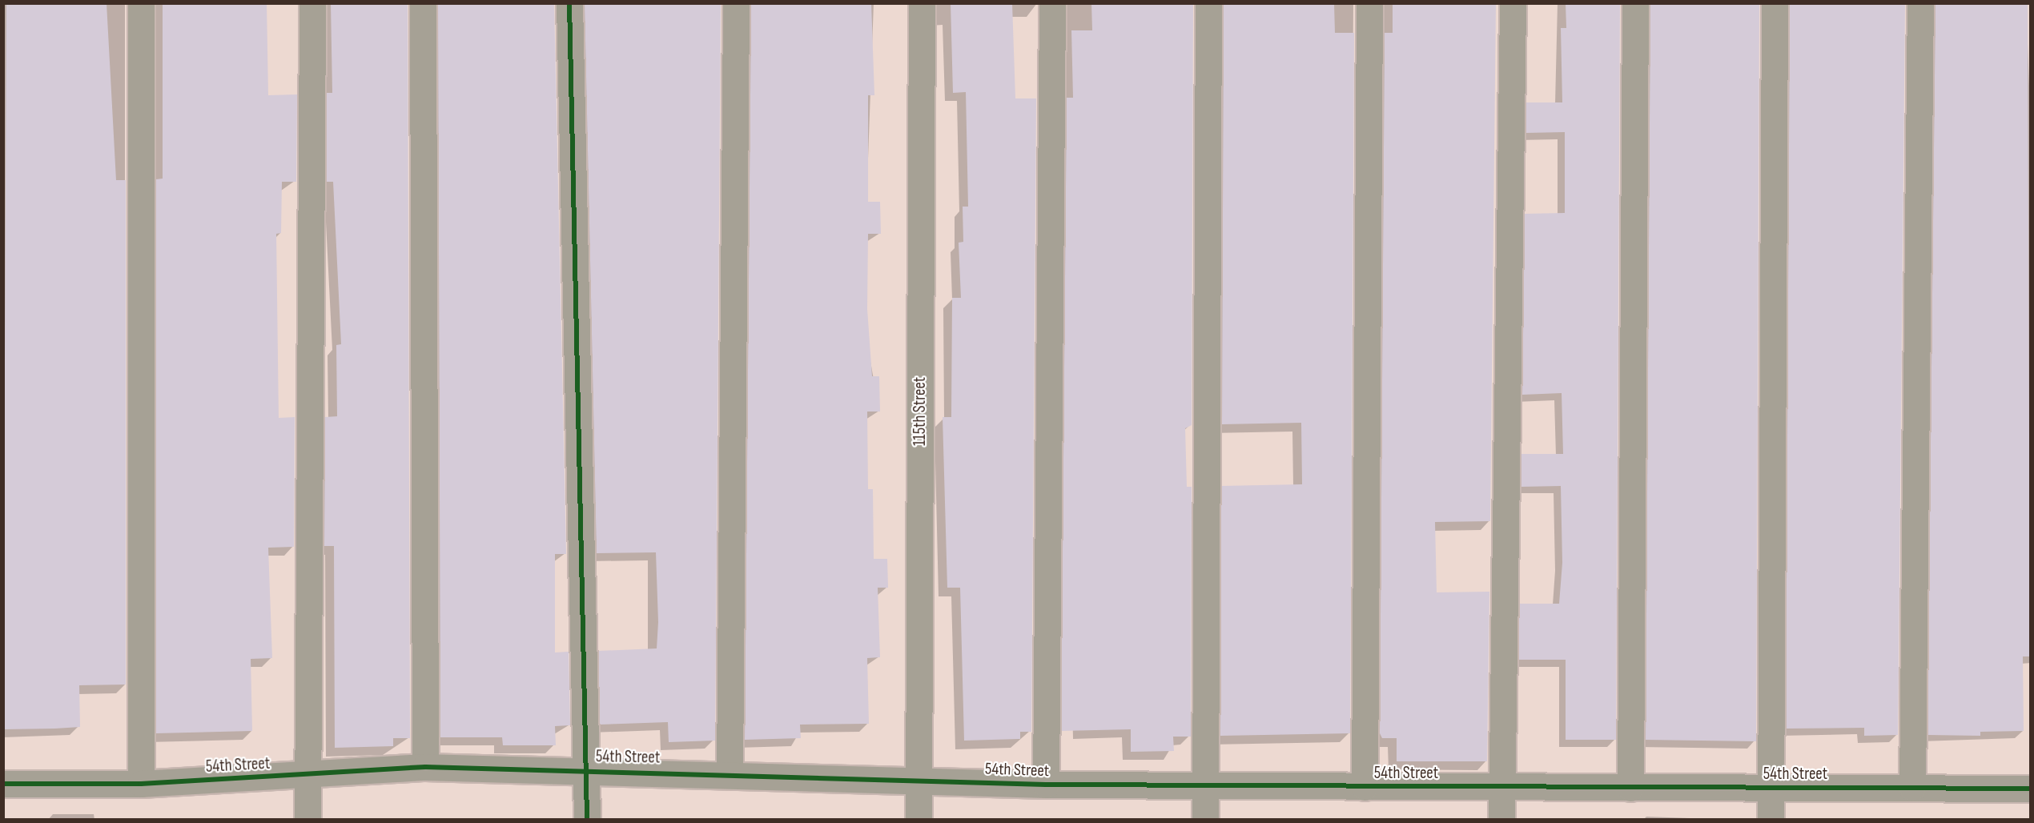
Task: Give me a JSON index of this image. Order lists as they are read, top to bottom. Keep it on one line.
{"streets":{"street":["115th Street","54th Street"]},"crossings":[["115th Street","54th Street"]]}
